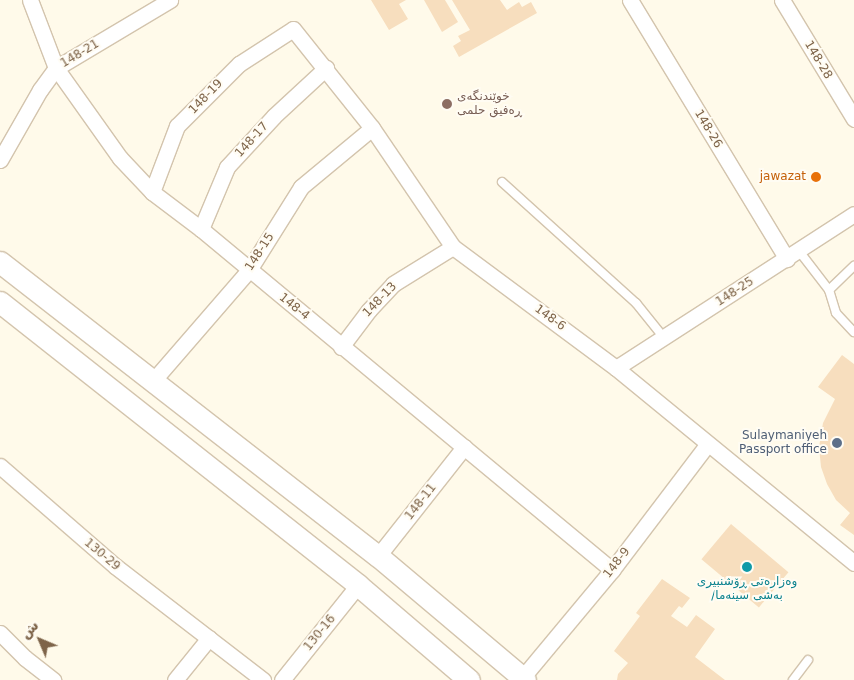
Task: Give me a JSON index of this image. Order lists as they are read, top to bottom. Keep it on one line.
{"streets":{"street":["148-21","148-28","148-19","148-26","148-17","148-15","148-25","148-13","148-4","148-6","148-11","130-29","148-9","130-16"]},"crossings":[["148-21","148-4"],["148-19","148-4"],["148-19","148-6"],["148-26","148-25"],["148-17","148-4"],["148-17","148-6"],["148-15","148-4"],["148-15","148-6"],["148-25","148-6"],["148-13","148-4"],["148-13","148-6"],["148-4","148-11"],["148-4","148-9"],["148-6","148-9"]],"places":["خوێندنگەی ڕەفیق حلمی","jawazat","Sulaymaniyeh Passport office","وە‌زارە‌تی ڕۆشنبیری /بە‌شی سینە‌ما"],"north":"top left"}
